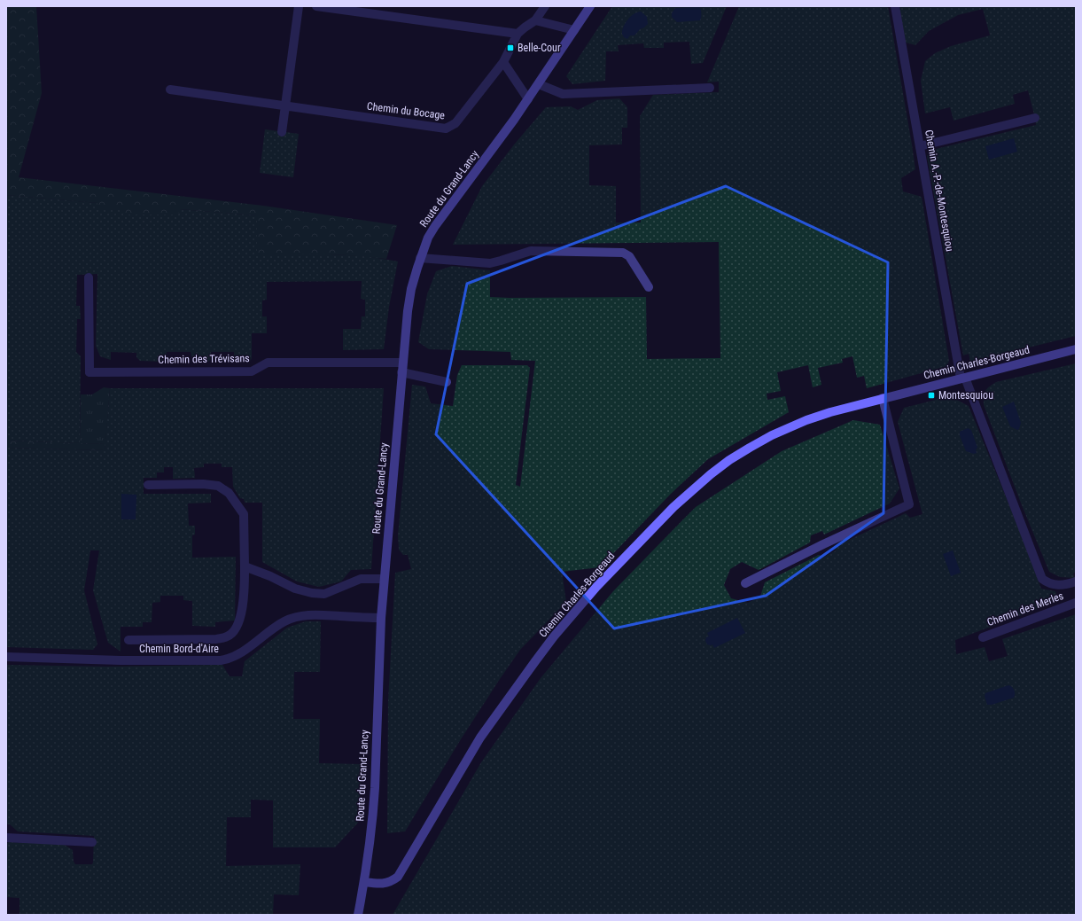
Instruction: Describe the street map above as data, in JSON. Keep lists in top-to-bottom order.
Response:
{
  "streets": {
    "street": [
      "Chemin du Bocage",
      "Route du Grand-Lancy",
      "Chemin A.-P.-de-Montesquiou",
      "Chemin des Trévisans",
      "Chemin Charles-Borgeaud",
      "Chemin des Merles",
      "Chemin Bord-d'Aire"
    ]
  },
  "crossings": [
    ["Route du Grand-Lancy", "Chemin des Trévisans"],
    ["Route du Grand-Lancy", "Chemin Charles-Borgeaud"],
    ["Route du Grand-Lancy", "Chemin Bord-d'Aire"],
    ["Chemin A.-P.-de-Montesquiou", "Chemin Charles-Borgeaud"]
  ],
  "places": {
    "transit": ["Belle-Cour", "Montesquiou"]
  }
}
